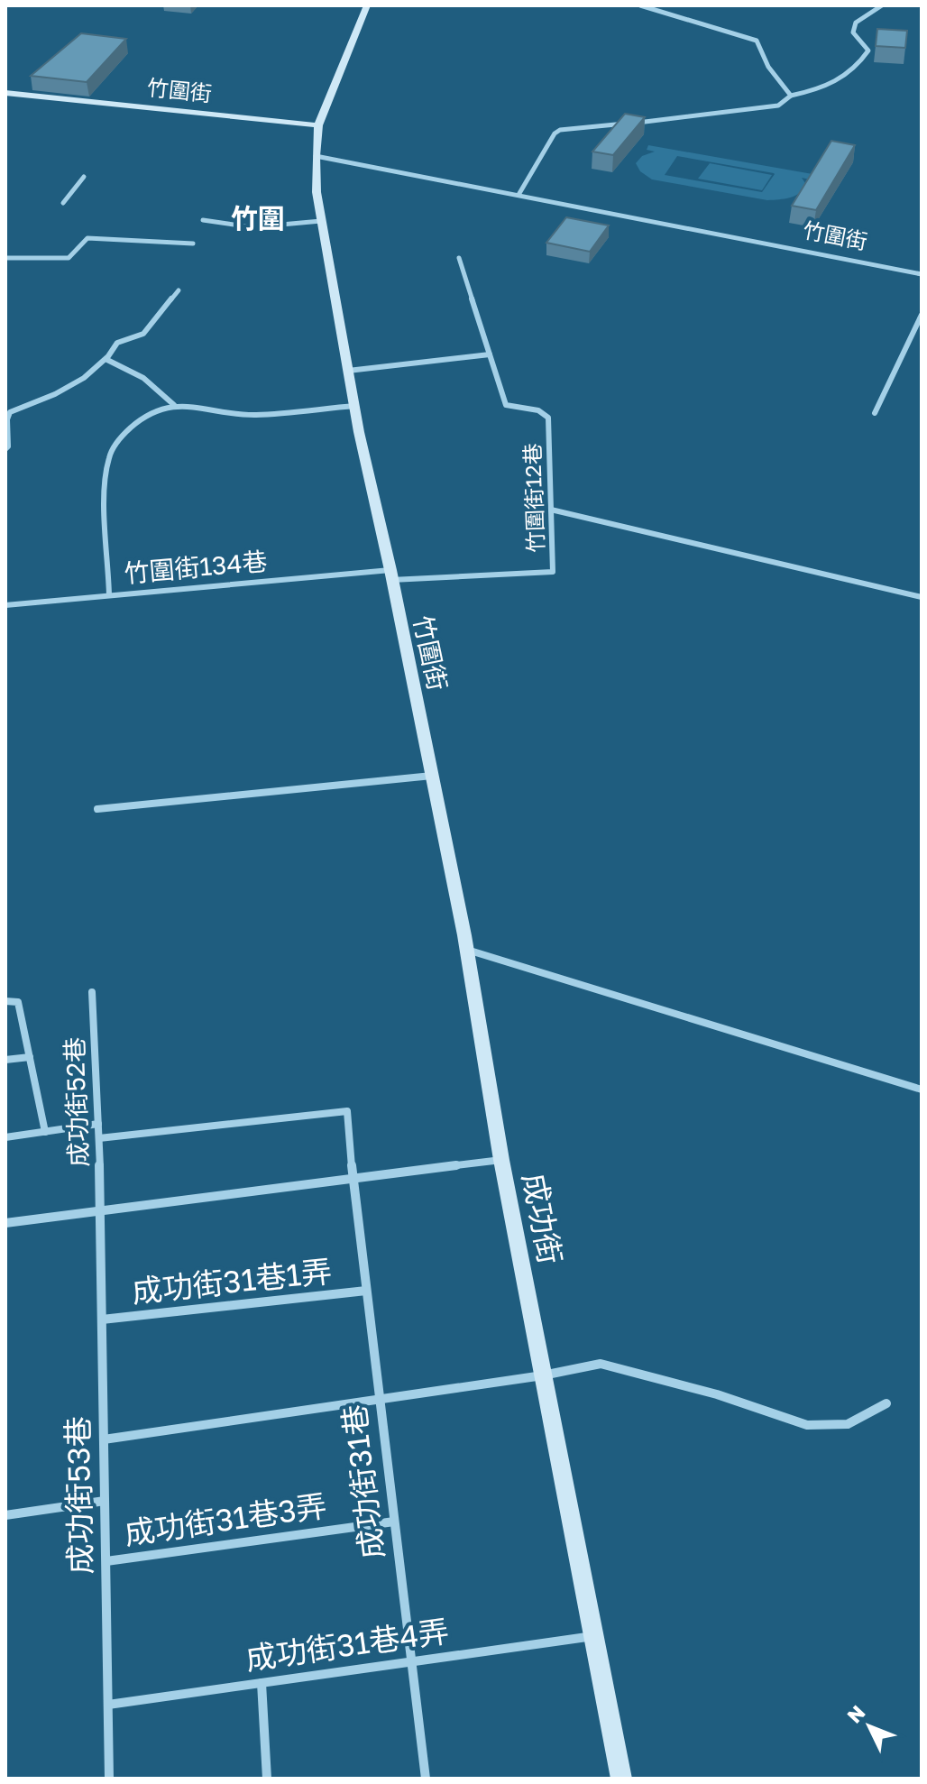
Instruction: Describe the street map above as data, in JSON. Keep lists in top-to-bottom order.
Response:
{
  "streets": {
    "street": [
      "竹圍街",
      "竹圍街12巷",
      "竹圍街134巷",
      "成功街52巷",
      "成功街",
      "成功街31巷1弄",
      "成功街31巷",
      "成功街53巷",
      "成功街31巷3弄",
      "成功街31巷4弄"
    ]
  },
  "crossings": [
    ["竹圍街", "竹圍街12巷"],
    ["竹圍街", "竹圍街134巷"],
    ["竹圍街", "成功街"],
    ["竹圍街12巷", "竹圍街134巷"],
    ["成功街52巷", "成功街"],
    ["成功街52巷", "成功街31巷"],
    ["成功街52巷", "成功街53巷"],
    ["成功街", "成功街31巷"],
    ["成功街", "成功街53巷"],
    ["成功街", "成功街31巷4弄"],
    ["成功街31巷1弄", "成功街31巷"],
    ["成功街31巷1弄", "成功街53巷"],
    ["成功街31巷", "成功街31巷3弄"],
    ["成功街31巷", "成功街31巷4弄"],
    ["成功街53巷", "成功街31巷3弄"],
    ["成功街53巷", "成功街31巷4弄"]
  ],
  "districts": ["竹圍"],
  "north": "top left"
}
